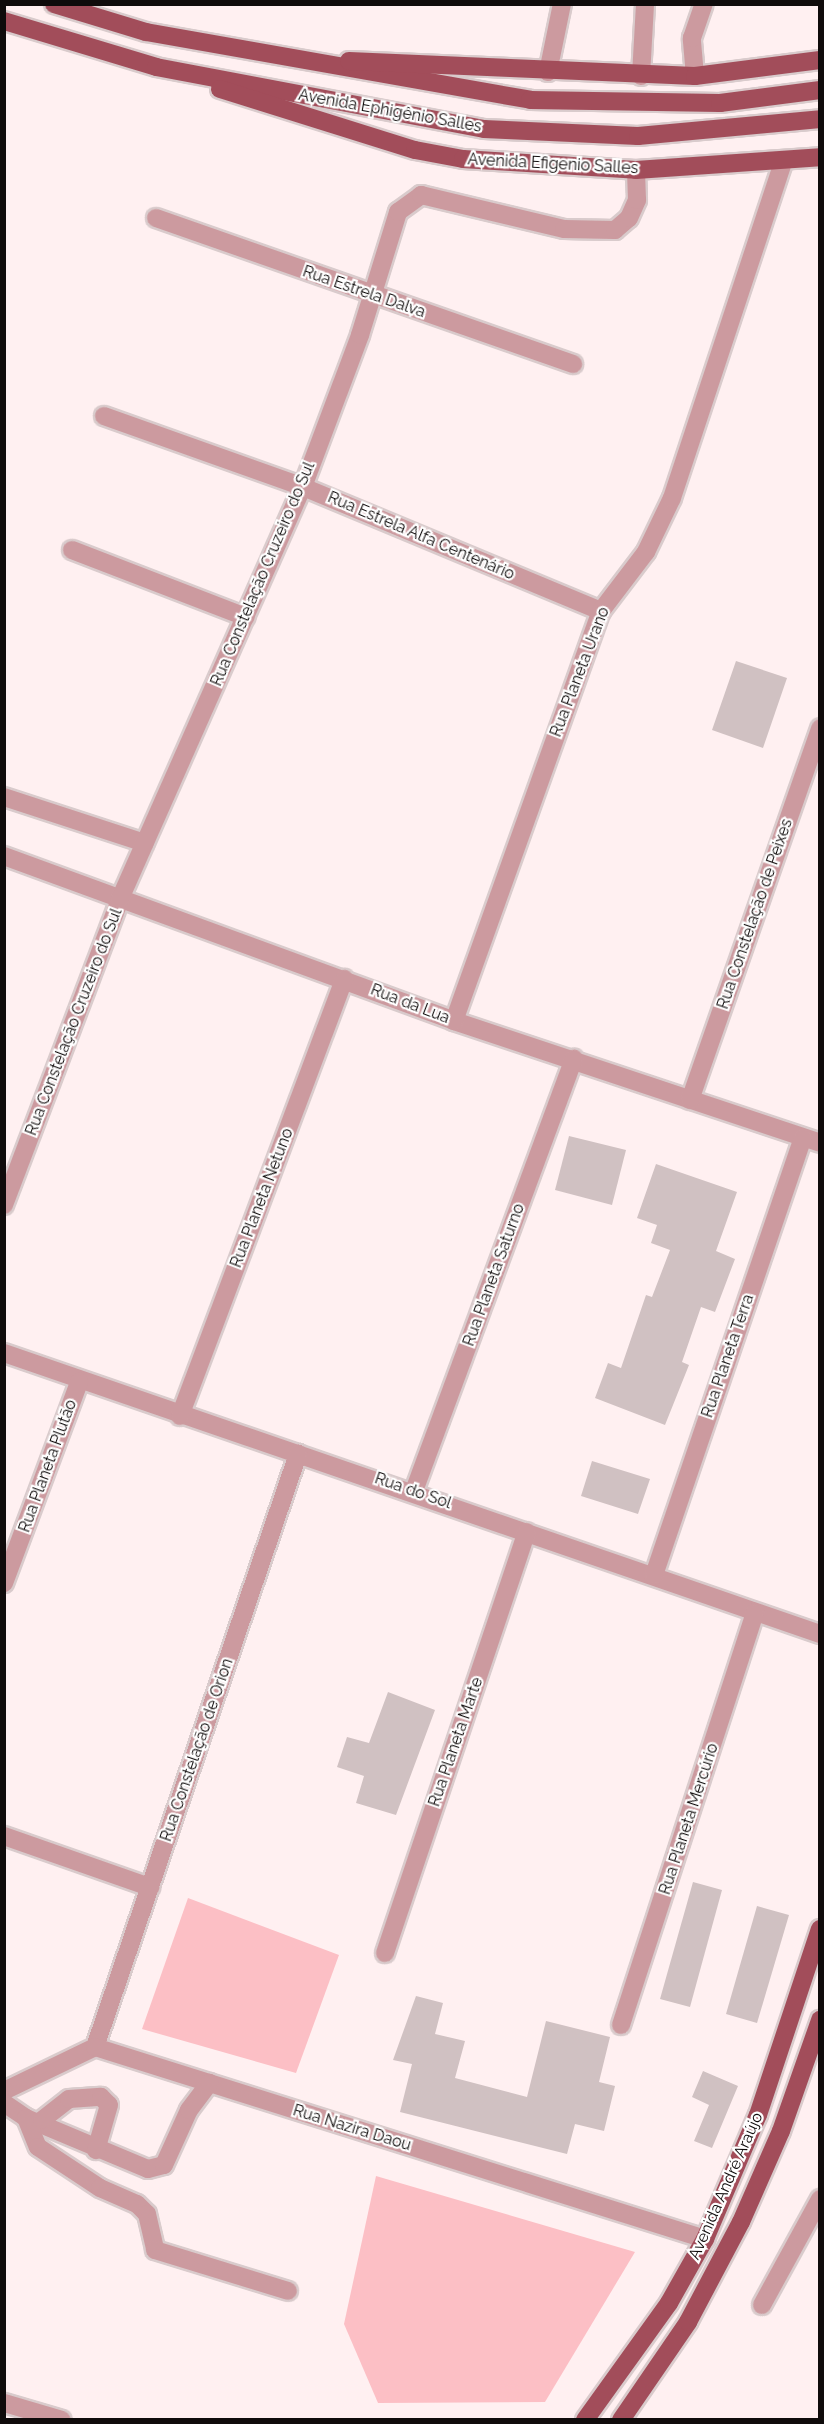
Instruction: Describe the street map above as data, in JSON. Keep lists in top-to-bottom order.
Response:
{
  "streets": {
    "main road": ["Avenida Ephigênio Salles", "Avenida Efigenio Salles", "Avenida André Araújo"],
    "street": [
      "Rua Estrela Dalva",
      "Rua Estrela Alfa Centenário",
      "Rua Constelação Cruzeiro do Sul",
      "Rua Planeta Urano",
      "Rua Constelação de Peixes",
      "Rua da Lua",
      "Rua Planeta Netuno",
      "Rua Planeta Saturno",
      "Rua Planeta Terra",
      "Rua Planeta Plutão",
      "Rua do Sol",
      "Rua Planeta Marte",
      "Rua Constelação de Orion",
      "Rua Planeta Mercúrio",
      "Rua Nazira Daou"
    ]
  },
  "crossings": [
    ["Avenida Ephigênio Salles", "Avenida Efigenio Salles"],
    ["Avenida Efigenio Salles", "Rua Constelação Cruzeiro do Sul"],
    ["Avenida Efigenio Salles", "Rua Planeta Urano"],
    ["Rua Estrela Dalva", "Rua Constelação Cruzeiro do Sul"],
    ["Rua Estrela Alfa Centenário", "Rua Constelação Cruzeiro do Sul"],
    ["Rua Estrela Alfa Centenário", "Rua Planeta Urano"],
    ["Rua Constelação Cruzeiro do Sul", "Rua da Lua"],
    ["Rua Planeta Urano", "Rua da Lua"],
    ["Rua Constelação de Peixes", "Rua da Lua"],
    ["Rua da Lua", "Rua Planeta Netuno"],
    ["Rua da Lua", "Rua Planeta Saturno"],
    ["Rua da Lua", "Rua Planeta Terra"],
    ["Rua Planeta Netuno", "Rua do Sol"],
    ["Rua Planeta Saturno", "Rua do Sol"],
    ["Rua Planeta Terra", "Rua do Sol"],
    ["Rua Planeta Plutão", "Rua do Sol"],
    ["Rua do Sol", "Rua Planeta Marte"],
    ["Rua do Sol", "Rua Constelação de Orion"],
    ["Rua do Sol", "Rua Planeta Mercúrio"],
    ["Rua Constelação de Orion", "Rua Nazira Daou"],
    ["Rua Nazira Daou", "Avenida André Araújo"]
  ]
}
